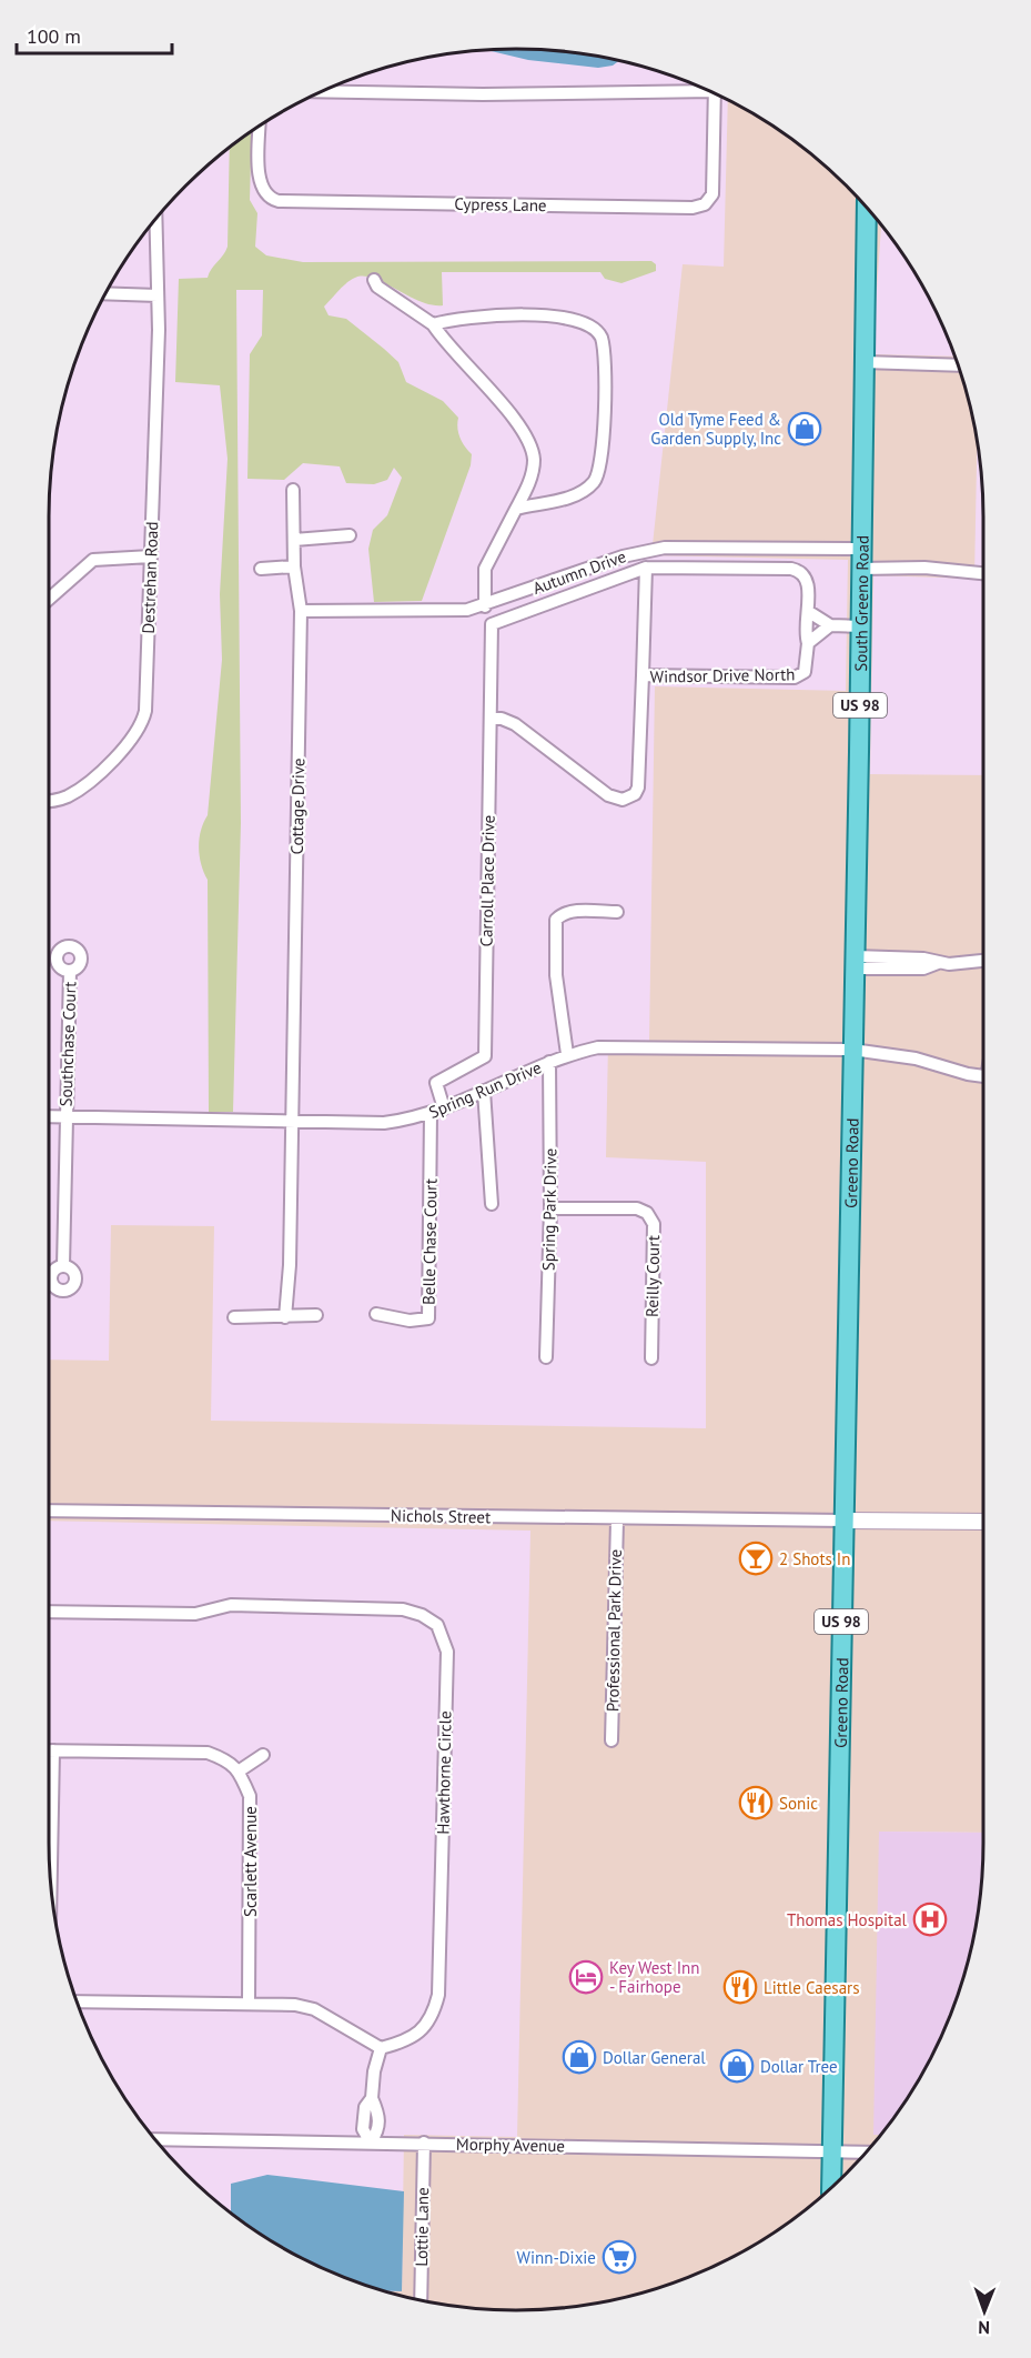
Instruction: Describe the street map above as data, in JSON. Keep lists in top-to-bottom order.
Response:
{
  "streets": {
    "main road": ["South Greeno Road", "US 98", "Greeno Road"],
    "street": [
      "Cypress Lane",
      "Autumn Drive",
      "Destrehan Road",
      "Windsor Drive North",
      "Cottage Drive",
      "Carroll Place Drive",
      "Southchase Court",
      "Spring Run Drive",
      "Spring Park Drive",
      "Belle Chase Court",
      "Reilly Court",
      "Nichols Street",
      "Professional Park Drive",
      "Hawthorne Circle",
      "Scarlett Avenue",
      "Morphy Avenue",
      "Lottie Lane"
    ]
  },
  "crossings": [
    ["Autumn Drive", "South Greeno Road"],
    ["Autumn Drive", "Cottage Drive"],
    ["South Greeno Road", "Spring Run Drive"],
    ["South Greeno Road", "Greeno Road"],
    ["Windsor Drive North", "Carroll Place Drive"],
    ["Cottage Drive", "Spring Run Drive"],
    ["Carroll Place Drive", "Spring Run Drive"],
    ["Southchase Court", "Spring Run Drive"],
    ["Spring Run Drive", "Greeno Road"],
    ["Spring Run Drive", "Spring Park Drive"],
    ["Spring Run Drive", "Belle Chase Court"],
    ["Greeno Road", "Nichols Street"],
    ["Greeno Road", "Morphy Avenue"],
    ["Spring Park Drive", "Reilly Court"],
    ["Nichols Street", "Professional Park Drive"],
    ["Morphy Avenue", "Lottie Lane"]
  ],
  "places": {
    "shop": ["Old Tyme Feed & Garden Supply, Inc", "Dollar General", "Dollar Tree"],
    "bar": ["2 Shots In"],
    "restaurant": ["Sonic", "Little Caesars"],
    "hospital": ["Thomas Hospital"],
    "hotel": ["Key West Inn - Fairhope"],
    "supermarket": ["Winn-Dixie"]
  },
  "scale_bar": "100 m",
  "north": "bottom"
}
